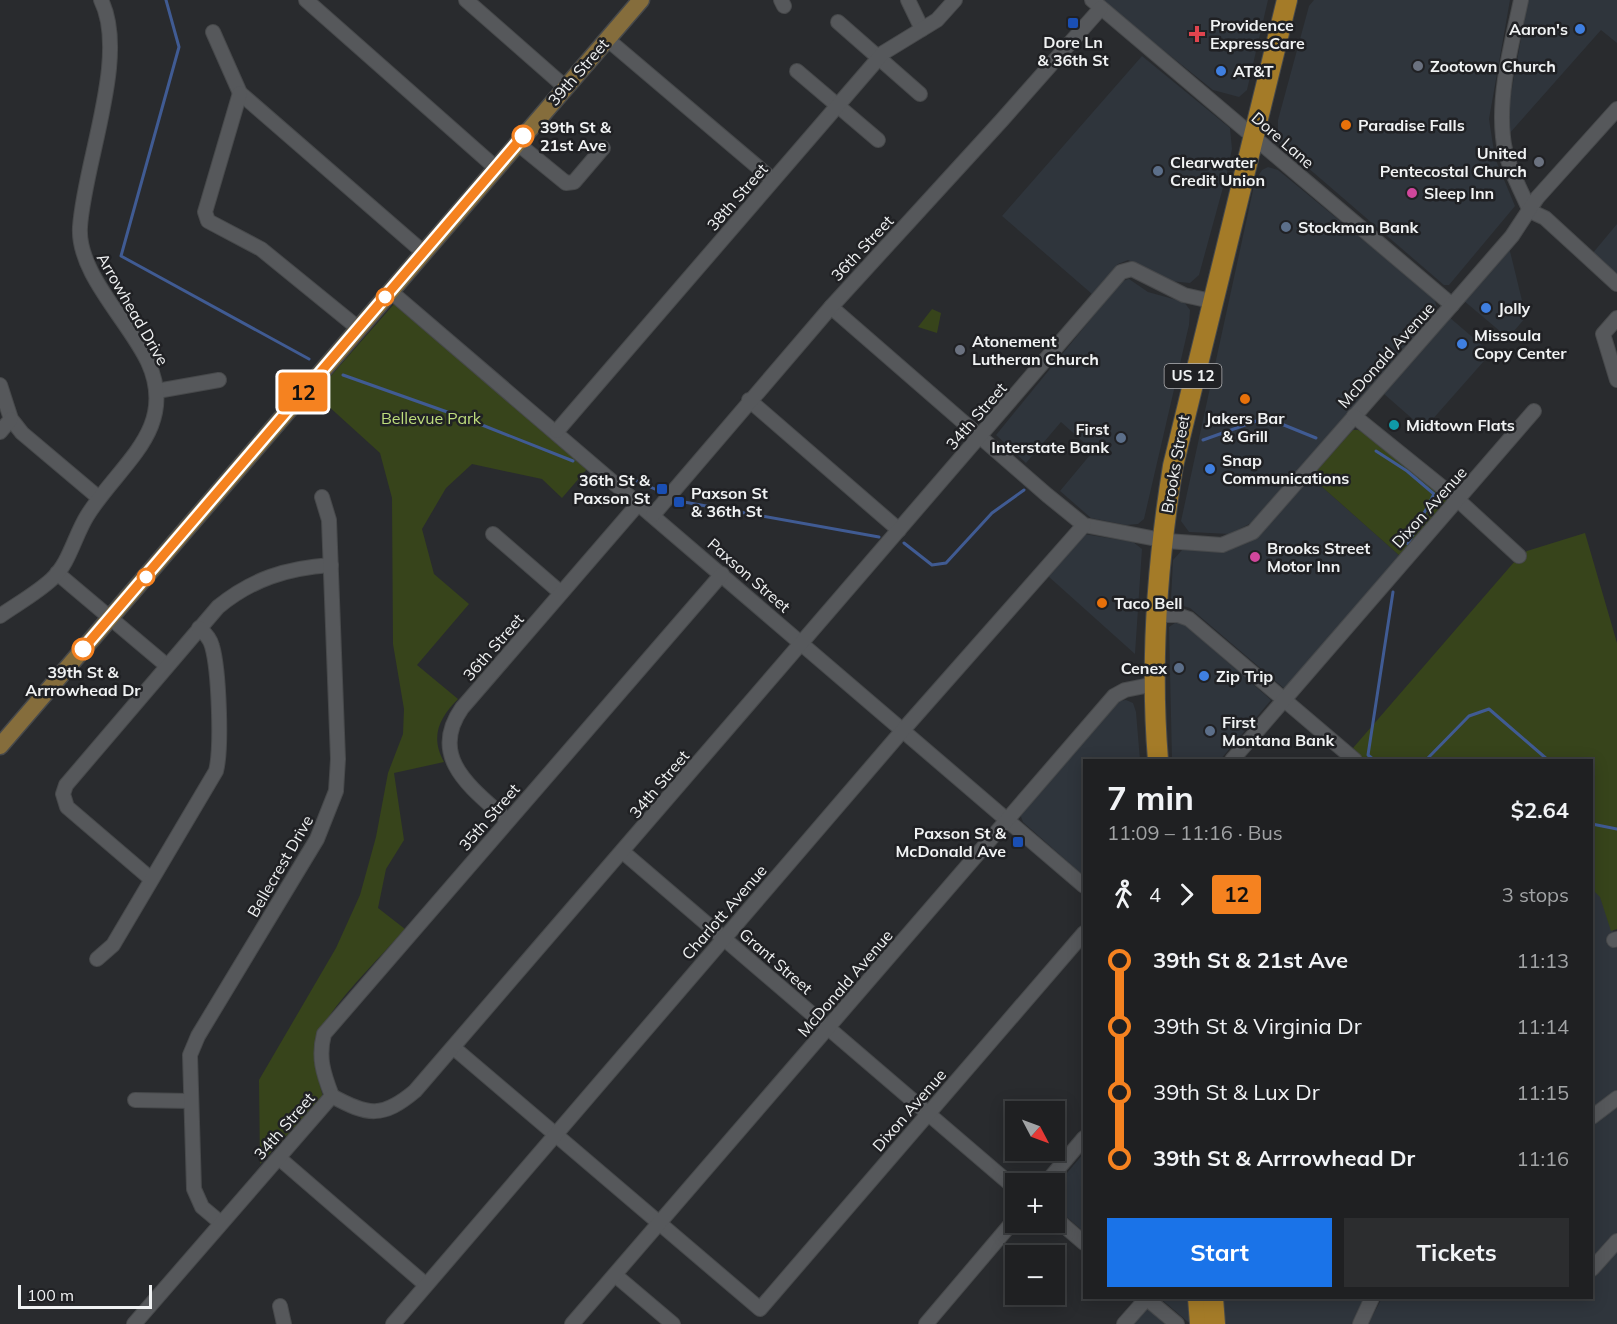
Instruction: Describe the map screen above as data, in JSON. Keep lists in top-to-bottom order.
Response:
{
  "streets": {
    "highway": ["US 12", "Brooks Street"],
    "main road": ["39th Street"],
    "street": [
      "Dore Lane",
      "38th Street",
      "36th Street",
      "Arrowhead Drive",
      "McDonald Avenue",
      "34th Street",
      "Dixon Avenue",
      "Paxson Street",
      "35th Street",
      "Bellecrest Drive",
      "Charlott Avenue",
      "Grant Street"
    ]
  },
  "crossings": [
    ["39th Street", "Paxson Street"],
    ["Dore Lane", "36th Street"],
    ["Dore Lane", "McDonald Avenue"],
    ["Dore Lane", "Brooks Street"],
    ["38th Street", "Paxson Street"],
    ["36th Street", "Paxson Street"],
    ["36th Street", "35th Street"],
    ["McDonald Avenue", "Brooks Street"],
    ["McDonald Avenue", "Dixon Avenue"],
    ["McDonald Avenue", "Paxson Street"],
    ["McDonald Avenue", "Charlott Avenue"],
    ["McDonald Avenue", "Grant Street"],
    ["34th Street", "Brooks Street"],
    ["34th Street", "Paxson Street"],
    ["34th Street", "35th Street"],
    ["34th Street", "Bellecrest Drive"],
    ["34th Street", "Grant Street"],
    ["Dixon Avenue", "Grant Street"],
    ["Paxson Street", "35th Street"],
    ["Paxson Street", "Charlott Avenue"],
    ["Charlott Avenue", "Grant Street"]
  ],
  "parks": ["Bellevue Park"],
  "places": {
    "transit": [
      "Dore Ln & 36th St",
      "36th St & Paxson St",
      "Paxson St & 36th St",
      "Paxson St & McDonald Ave"
    ],
    "other": [
      "Aaron's",
      "Zootown Church",
      "AT&T",
      "Paradise Falls",
      "39th St & 21st Ave",
      "United Pentecostal Church",
      "Clearwater Credit Union",
      "Sleep Inn",
      "Stockman Bank",
      "Jolly",
      "Missoula Copy Center",
      "Atonement Lutheran Church",
      "Jakers Bar & Grill",
      "Midtown Flats",
      "First Interstate Bank",
      "Snap Communications",
      "Brooks Street Motor Inn",
      "Taco Bell",
      "39th St & Arrrowhead Dr",
      "Cenex",
      "Zip Trip",
      "First Montana Bank"
    ],
    "health": ["Providence ExpressCare"]
  },
  "lines": ["bus line 12"],
  "scale_bar": "100 m",
  "north": "bottom right",
  "page": {
    "on_map": "12",
    "heading": ["7 min", "11:09 – 11:16 · Bus", "$2.64"],
    "legs": ["4", "12", "3 stops"],
    "list": [
      {
        "name": "39th St & 21st Ave",
        "value": "11:13"
      },
      {
        "name": "39th St & Virginia Dr",
        "value": "11:14"
      },
      {
        "name": "39th St & Lux Dr",
        "value": "11:15"
      },
      {
        "name": "39th St & Arrrowhead Dr",
        "value": "11:16"
      }
    ],
    "map_buttons": ["+", "−"],
    "buttons": ["Start", "Tickets"],
    "scale": "100 m"
  }
}
